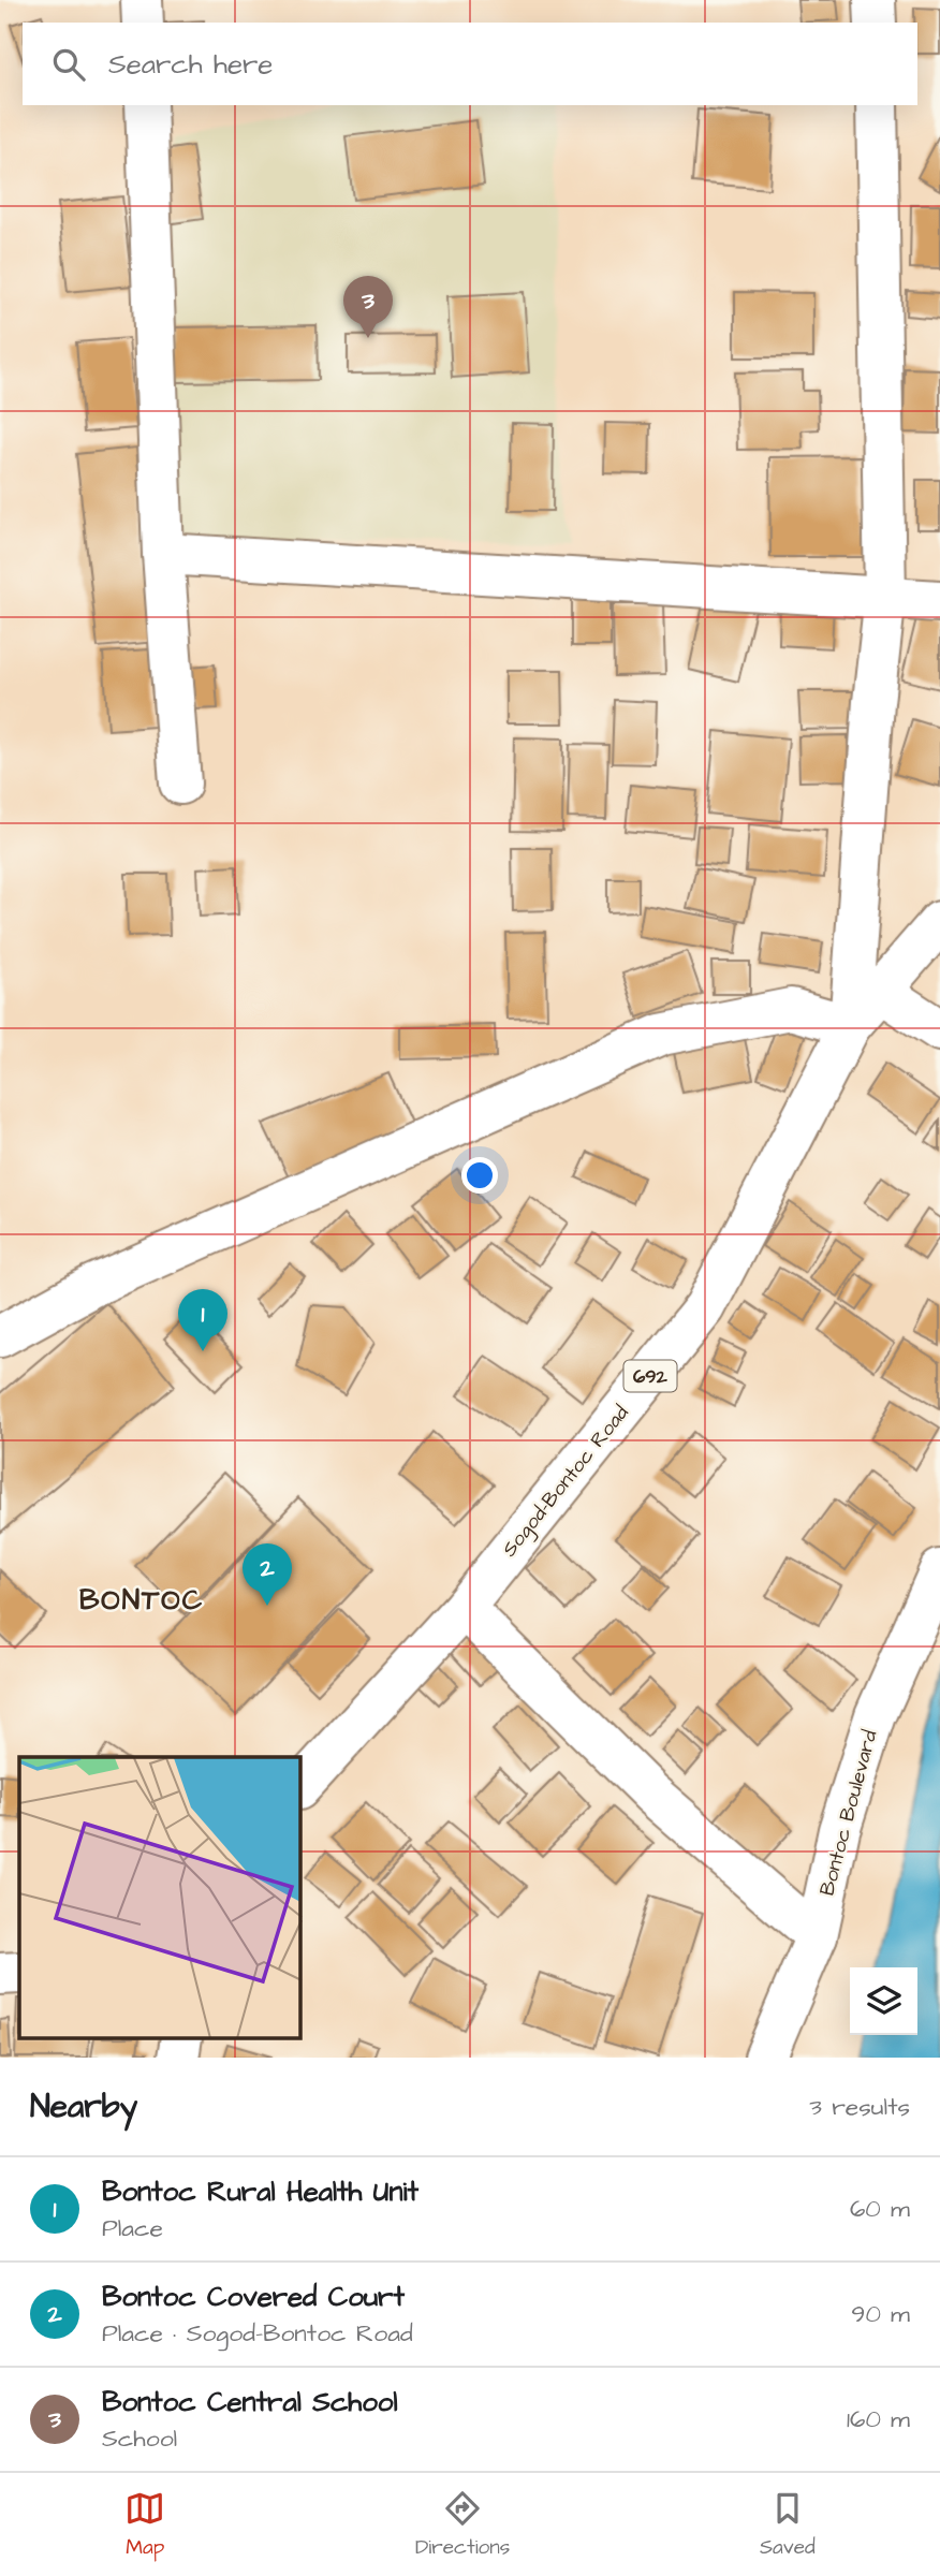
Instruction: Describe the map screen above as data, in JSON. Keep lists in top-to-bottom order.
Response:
{
  "streets": {
    "street": ["692", "Sogod-Bontoc Road", "Bontoc Boulevard"]
  },
  "districts": ["BONTOC"],
  "page": {
    "search": "Search here",
    "pins": ["3", "1", "2"],
    "heading": ["Nearby", "3 results"],
    "list": [
      {
        "mark": "1",
        "name": "Bontoc Rural Health Unit",
        "note": "Place",
        "value": "60 m"
      },
      {
        "mark": "2",
        "name": "Bontoc Covered Court",
        "note": "Place · Sogod-Bontoc Road",
        "value": "90 m"
      },
      {
        "mark": "3",
        "name": "Bontoc Central School",
        "note": "School",
        "value": "160 m"
      }
    ],
    "nav": ["Map", "Directions", "Saved"]
  }
}
